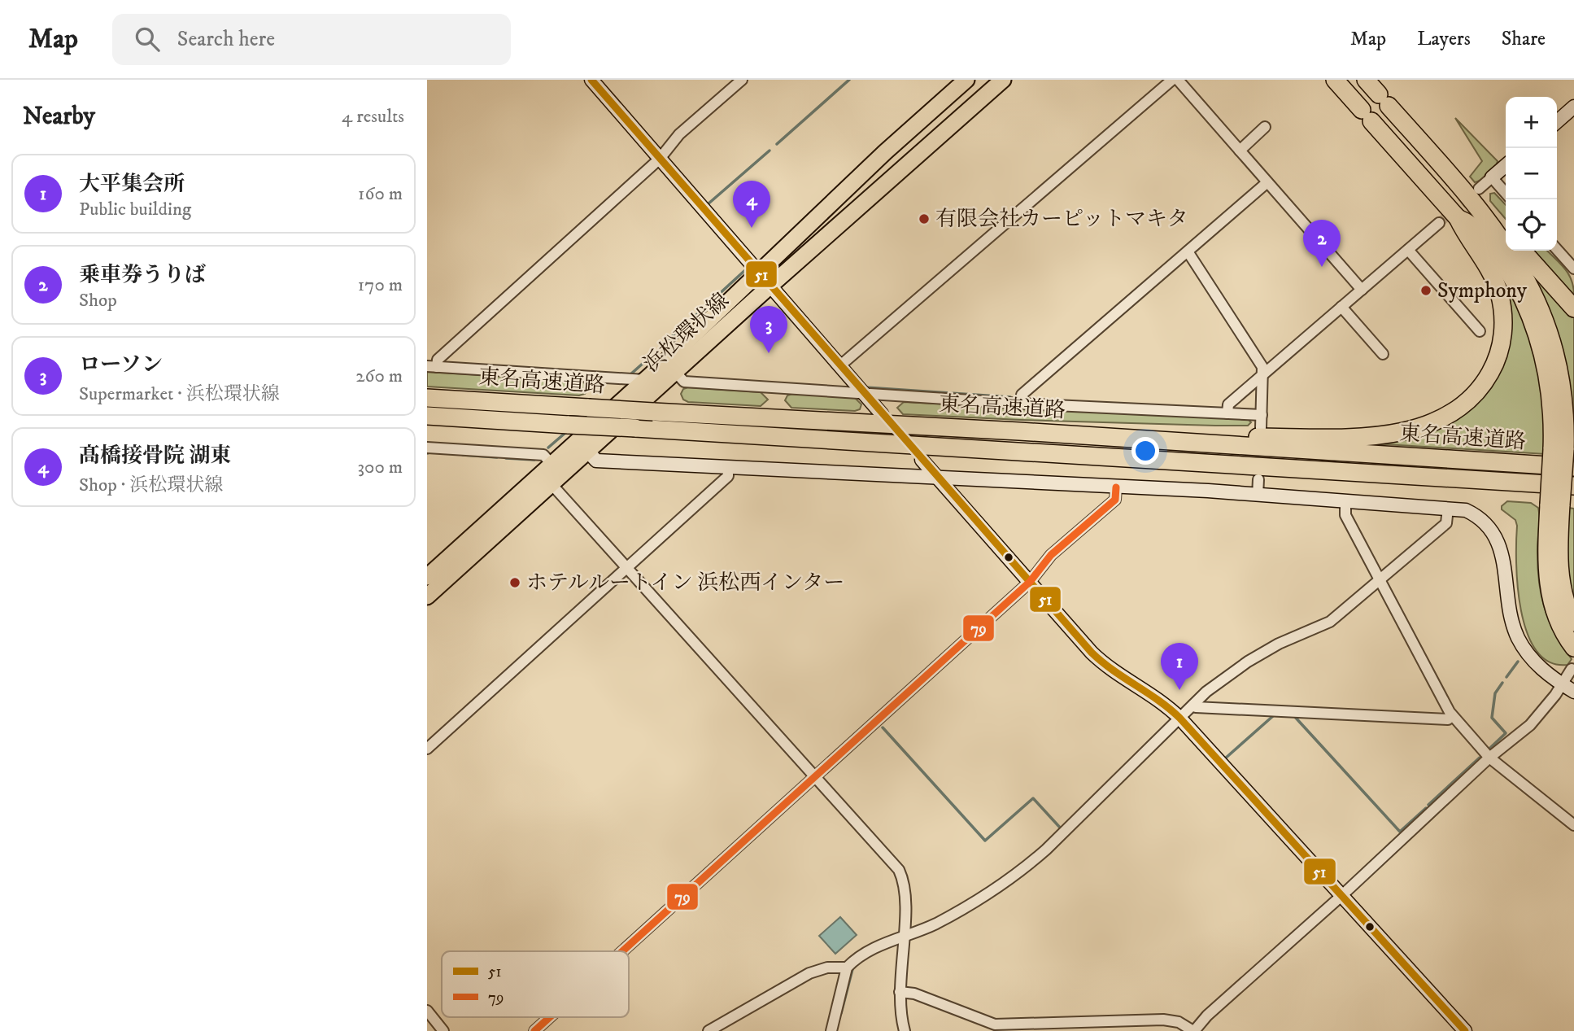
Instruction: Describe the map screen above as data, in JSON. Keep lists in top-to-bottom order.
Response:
{
  "streets": {
    "highway": ["東名高速道路"],
    "main road": ["浜松環状線"]
  },
  "places": ["有限会社カーピットマキタ", "Symphony", "ホテルルートイン 浜松西インター"],
  "lines": ["transit line 51", "transit line 79"],
  "legend": ["51", "79"],
  "page": {
    "header": "Map",
    "search": "Search here",
    "nav": ["Map", "Layers", "Share"],
    "heading": ["Nearby", "4 results"],
    "map_buttons": ["+", "−"],
    "list": [
      {
        "mark": "1",
        "name": "大平集会所",
        "note": "Public building",
        "value": "160 m"
      },
      {
        "mark": "2",
        "name": "乗車券うりば",
        "note": "Shop",
        "value": "170 m"
      },
      {
        "mark": "3",
        "name": "ローソン",
        "note": "Supermarket · 浜松環状線",
        "value": "260 m"
      },
      {
        "mark": "4",
        "name": "髙橋接骨院 湖東",
        "note": "Shop · 浜松環状線",
        "value": "300 m"
      }
    ],
    "pins": [
      "4",
      "2",
      "3",
      "1"
    ]
  }
}
